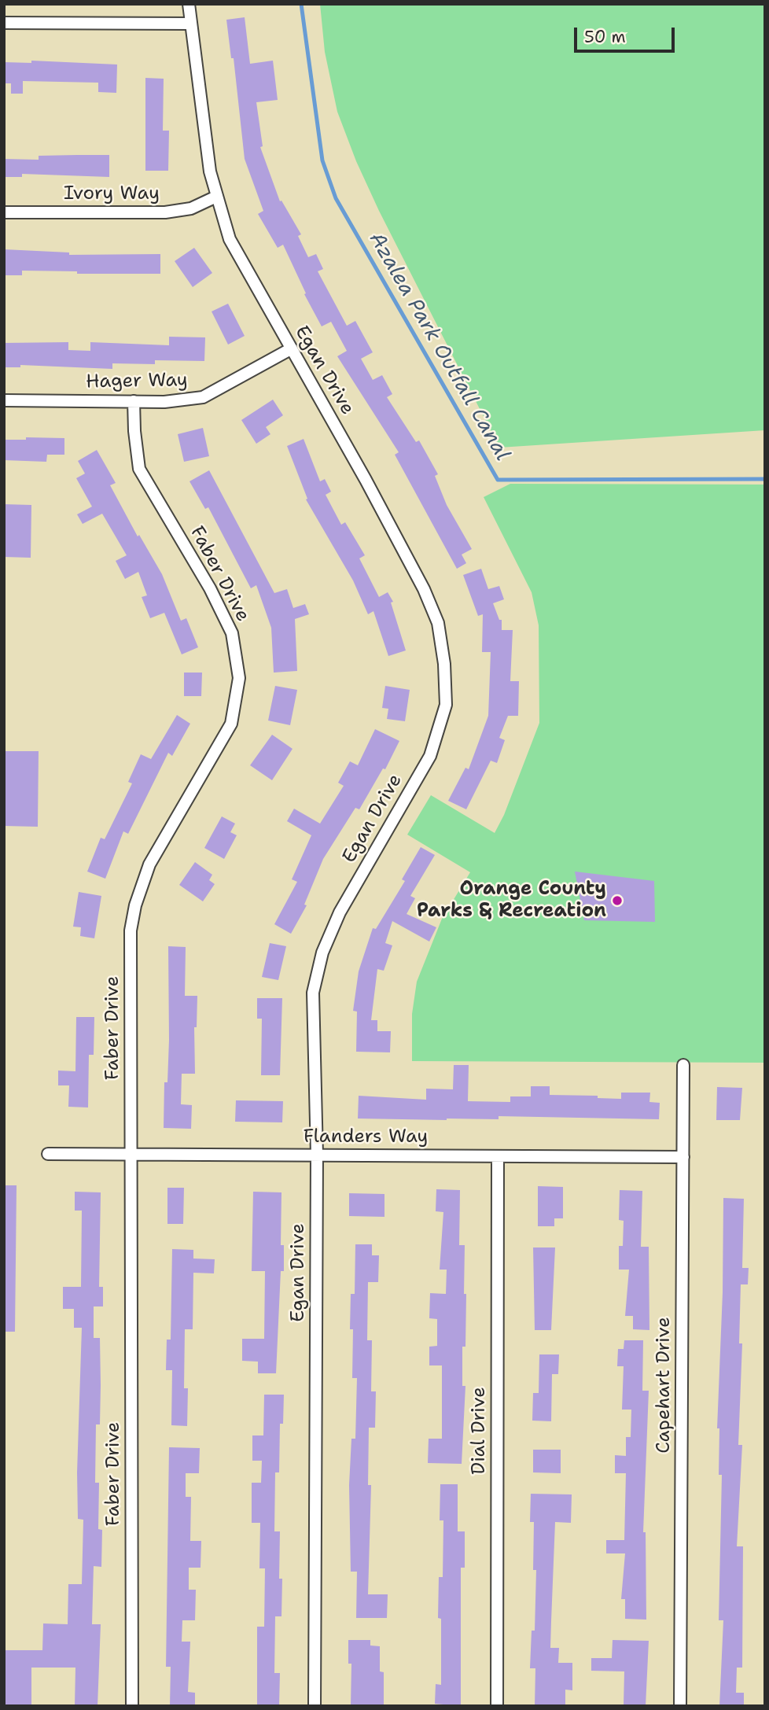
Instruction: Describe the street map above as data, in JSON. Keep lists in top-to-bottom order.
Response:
{
  "streets": {
    "street": [
      "Ivory Way",
      "Egan Drive",
      "Hager Way",
      "Faber Drive",
      "Flanders Way",
      "Capehart Drive",
      "Dial Drive"
    ]
  },
  "crossings": [
    ["Ivory Way", "Egan Drive"],
    ["Egan Drive", "Hager Way"],
    ["Egan Drive", "Flanders Way"],
    ["Hager Way", "Faber Drive"],
    ["Faber Drive", "Flanders Way"],
    ["Flanders Way", "Capehart Drive"],
    ["Flanders Way", "Dial Drive"]
  ],
  "water": ["Azalea Park Outfall Canal"],
  "places": ["Orange County Parks & Recreation"],
  "scale_bar": "50 m"
}
